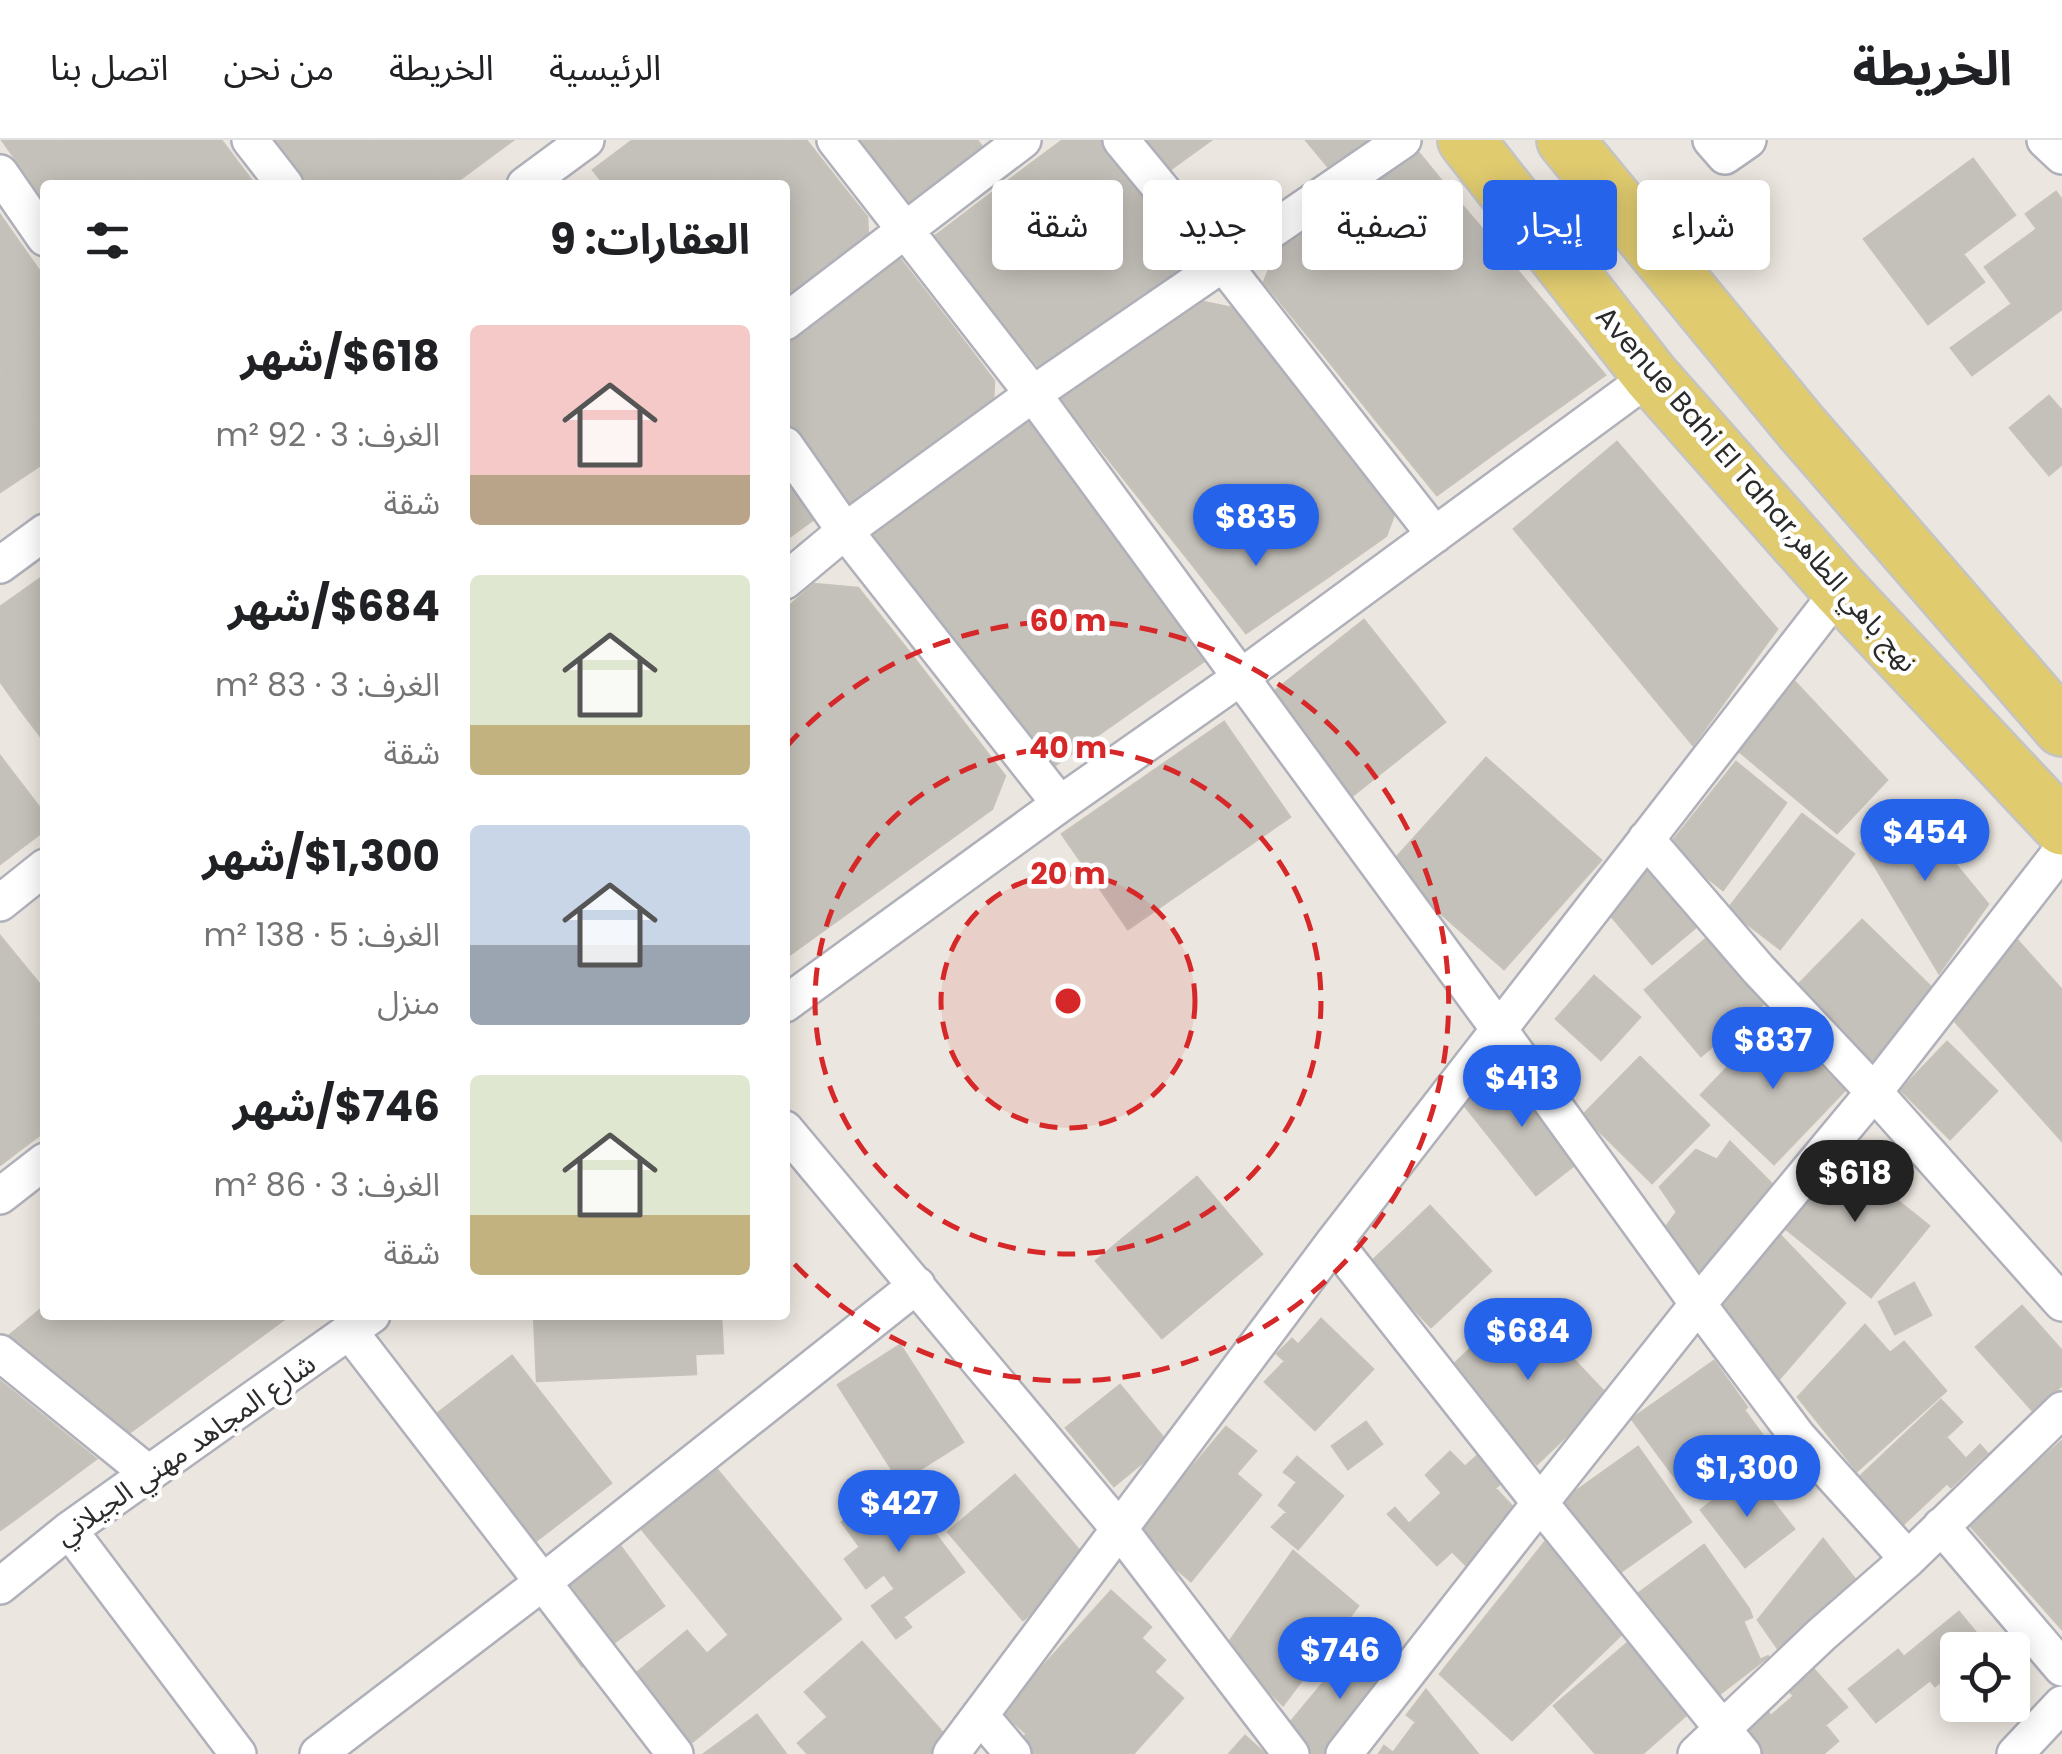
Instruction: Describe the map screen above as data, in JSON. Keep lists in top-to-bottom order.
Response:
{
  "streets": {
    "main road": ["Avenue Bahi El Tahar,نهج باهي الطاهر"],
    "street": ["شارع المجاهد مهني الجيلاني"]
  },
  "page": {
    "header": "الخريطة",
    "nav": [
      "الرئيسية",
      "الخريطة",
      "من نحن",
      "اتصل بنا"
    ],
    "chip": [
      "شراء",
      "إيجار",
      "تصفية",
      "جديد",
      "شقة"
    ],
    "heading": "العقارات: 9",
    "list": [
      {
        "name": "$618/شهر",
        "note": "الغرف: 3 · 92 m² · شقة"
      },
      {
        "name": "$684/شهر",
        "note": "الغرف: 3 · 83 m² · شقة"
      },
      {
        "name": "$1,300/شهر",
        "note": "الغرف: 5 · 138 m² · منزل"
      },
      {
        "name": "$746/شهر",
        "note": "الغرف: 3 · 86 m² · شقة"
      }
    ],
    "price": [
      "$835",
      "$454",
      "$837",
      "$413",
      "$618",
      "$684",
      "$1,300",
      "$427",
      "$746"
    ]
  },
  "rings": ["60 m", "40 m", "20 m"]
}
